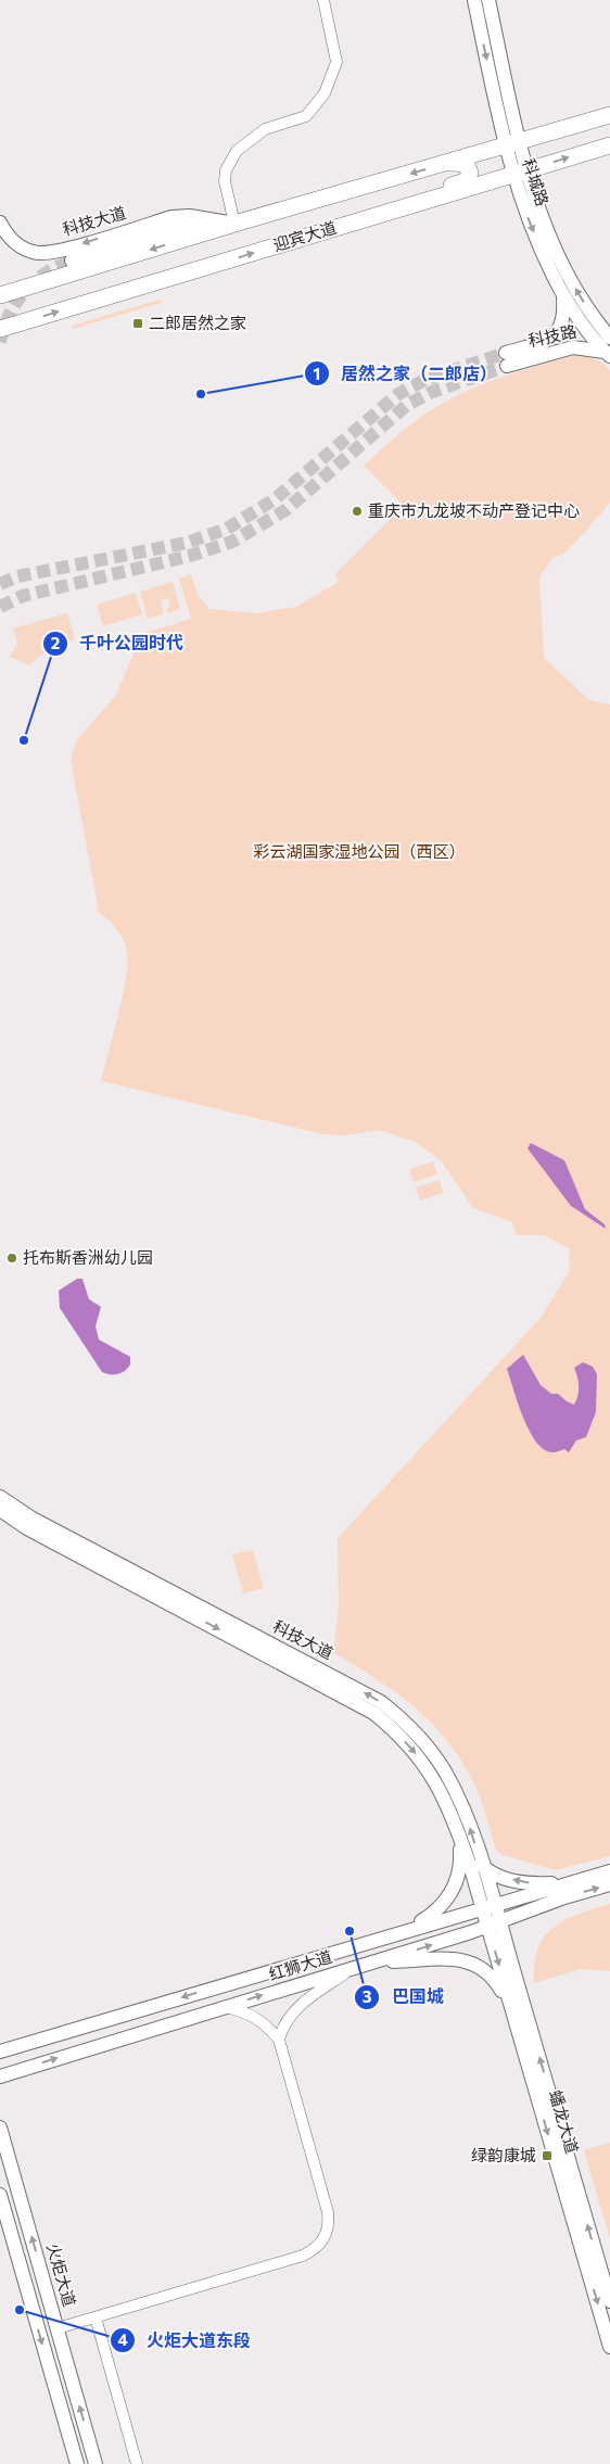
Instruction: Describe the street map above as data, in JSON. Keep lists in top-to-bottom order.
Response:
{
  "streets": {
    "highway": ["迎宾大道"],
    "main road": [
      "科城路",
      "科技大道",
      "科技路",
      "红狮大道",
      "蟠龙大道",
      "火炬大道"
    ]
  },
  "crossings": [
    ["科城路", "迎宾大道"],
    ["科城路", "科技路"],
    ["科技大道", "迎宾大道"],
    ["科技大道", "红狮大道"],
    ["科技大道", "蟠龙大道"],
    ["红狮大道", "蟠龙大道"]
  ],
  "parks": ["彩云湖国家湿地公园（西区）"],
  "places": {
    "transit": ["二郎居然之家", "绿韵康城"],
    "other": [
      "居然之家（二郎店）",
      "重庆市九龙坡不动产登记中心",
      "千叶公园时代",
      "托布斯香洲幼儿园",
      "巴国城",
      "火炬大道东段"
    ]
  }
}
